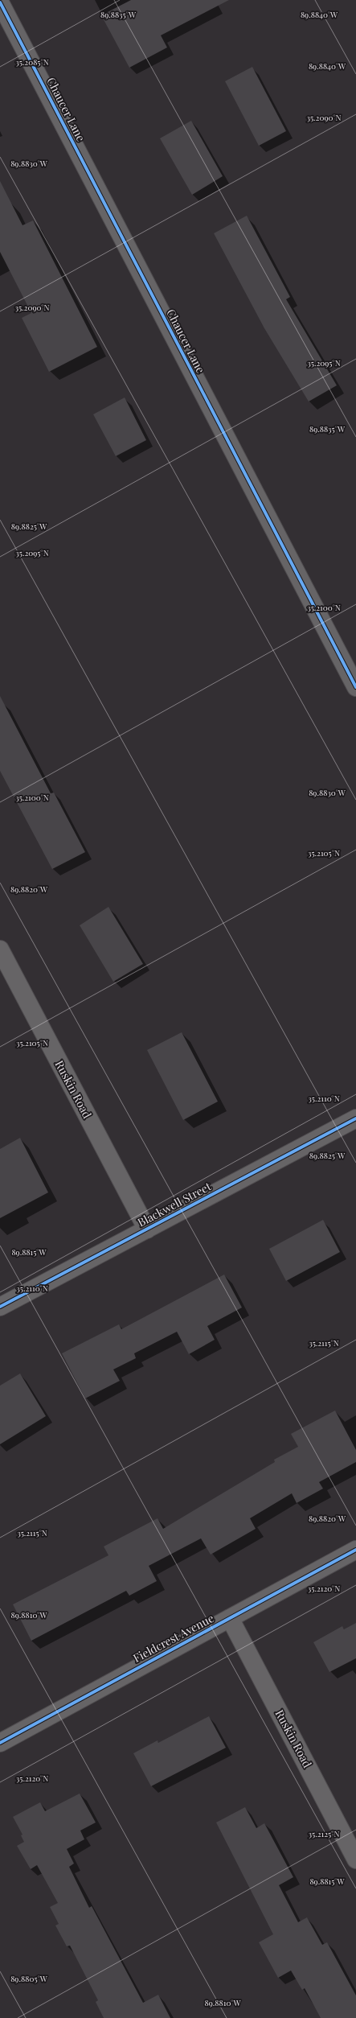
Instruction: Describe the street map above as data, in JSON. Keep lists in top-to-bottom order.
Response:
{
  "streets": {
    "street": [
      "Chaucer Lane",
      "Ruskin Road",
      "Blackwell Street",
      "Fieldcrest Avenue"
    ]
  },
  "crossings": [
    ["Ruskin Road", "Blackwell Street"],
    ["Ruskin Road", "Fieldcrest Avenue"]
  ],
  "coordinates": [
    "89.8835°W",
    "89.8840°W",
    "35.2085°N",
    "35.2090°N",
    "89.8830°W",
    "35.2095°N",
    "89.8825°W",
    "35.2100°N",
    "35.2105°N",
    "89.8820°W",
    "35.2110°N",
    "89.8815°W",
    "35.2115°N",
    "35.2120°N",
    "89.8810°W",
    "35.2125°N",
    "89.8805°W"
  ]
}
